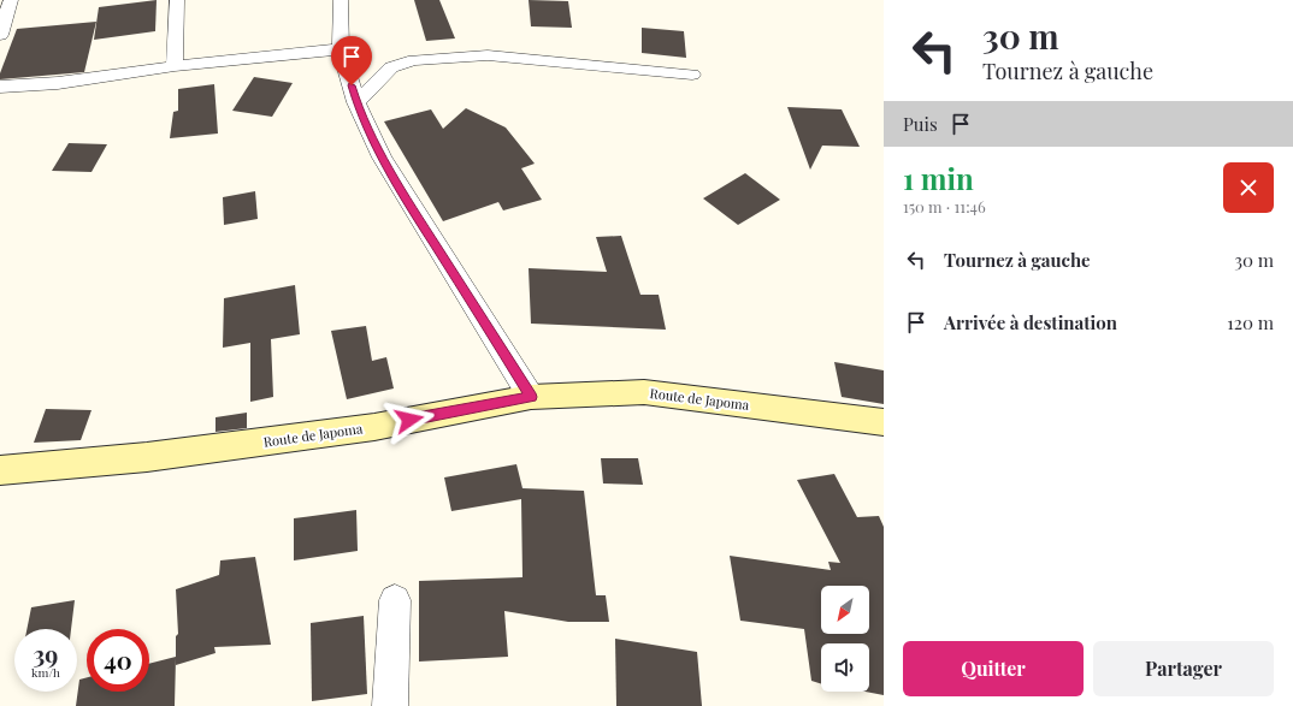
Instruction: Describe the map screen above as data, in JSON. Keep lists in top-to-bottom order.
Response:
{
  "streets": {
    "street": ["Route de Japoma"]
  },
  "north": "bottom left",
  "page": {
    "turn": ["30 m", "Tournez à gauche"],
    "then": "Puis",
    "heading": ["1 min", "150 m · 11:46"],
    "list": [
      {
        "name": "Tournez à gauche",
        "value": "30 m"
      },
      {
        "name": "Arrivée à destination",
        "value": "120 m"
      }
    ],
    "speed": "39 km/h",
    "limit": "40",
    "buttons": ["Quitter", "Partager"]
  }
}
